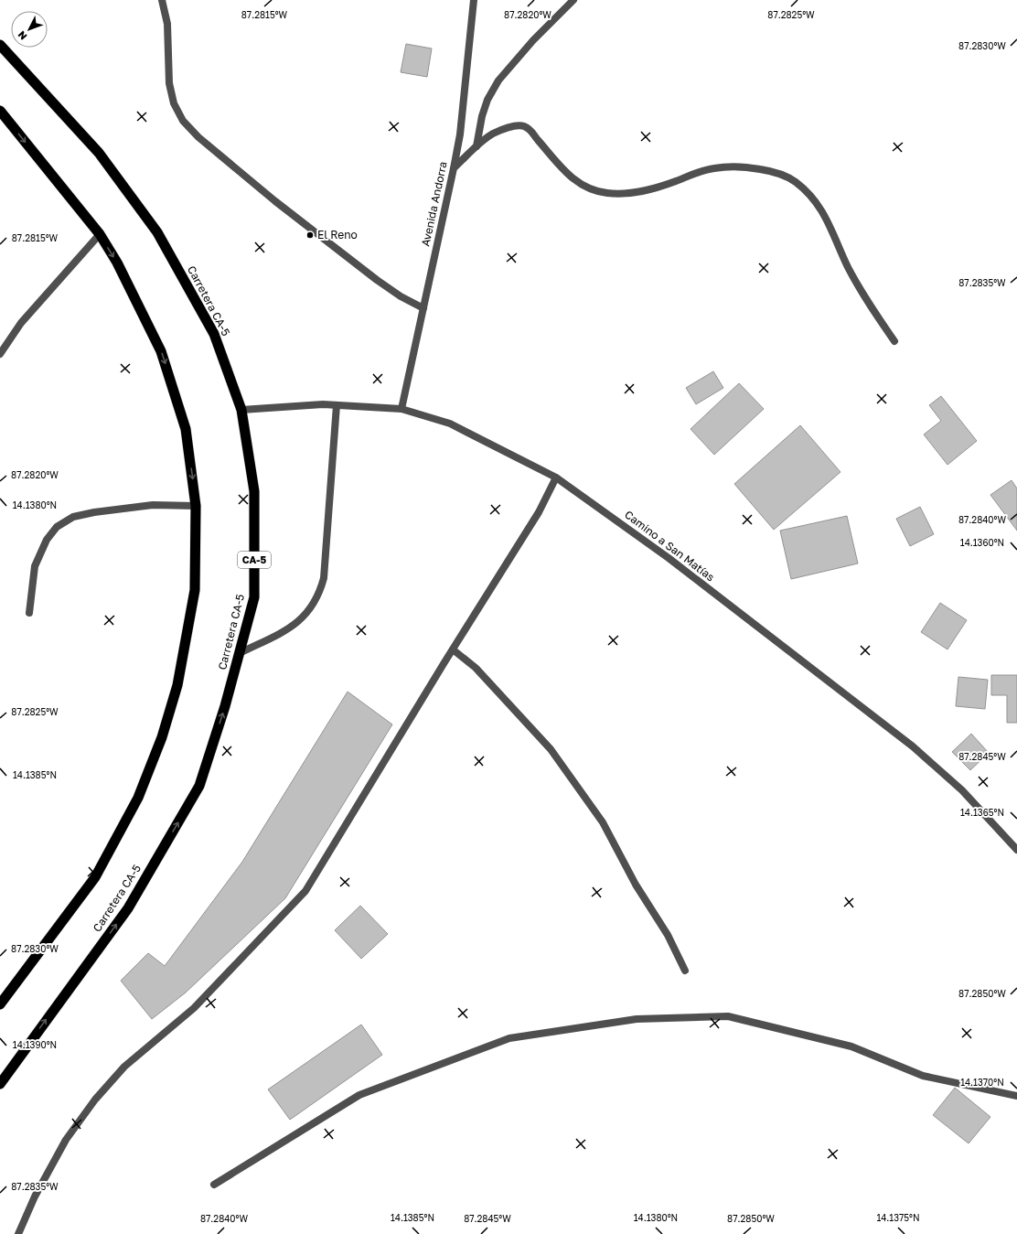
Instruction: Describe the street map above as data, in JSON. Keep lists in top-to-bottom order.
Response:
{
  "streets": {
    "highway": ["Carretera CA-5", "CA-5"],
    "street": ["Avenida Andorra", "Camino a San Matías"]
  },
  "crossings": [
    ["Avenida Andorra", "Camino a San Matías"],
    ["Carretera CA-5", "Camino a San Matías"]
  ],
  "places": ["El Reno"],
  "north": "bottom left",
  "coordinates": [
    "87.2815°W",
    "87.2820°W",
    "87.2825°W",
    "87.2830°W",
    "87.2835°W",
    "14.1380°N",
    "87.2840°W",
    "14.1360°N",
    "87.2845°W",
    "14.1385°N",
    "14.1365°N",
    "87.2850°W",
    "14.1390°N",
    "14.1370°N",
    "14.1375°N"
  ]
}
